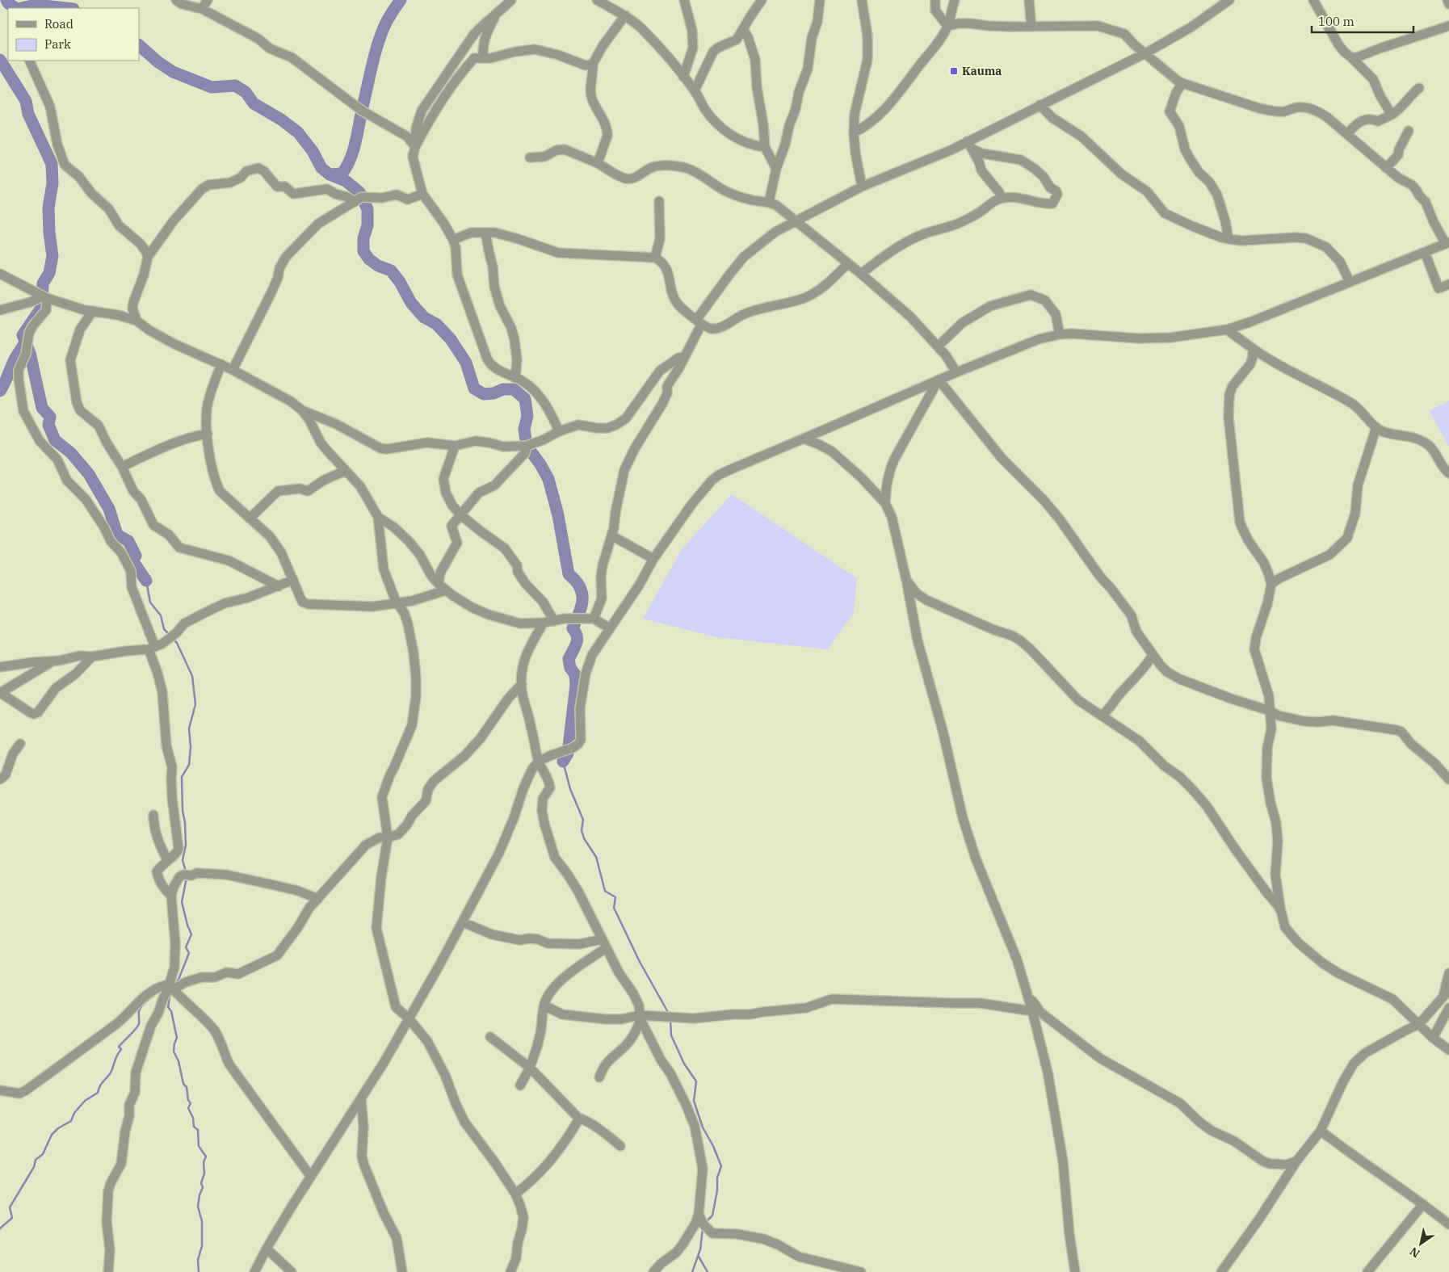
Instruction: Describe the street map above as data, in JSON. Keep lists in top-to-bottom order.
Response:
{
  "places": {
    "transit": ["Kauma"]
  },
  "legend": ["Road", "Park"],
  "scale_bar": "100 m",
  "north": "bottom left"
}
